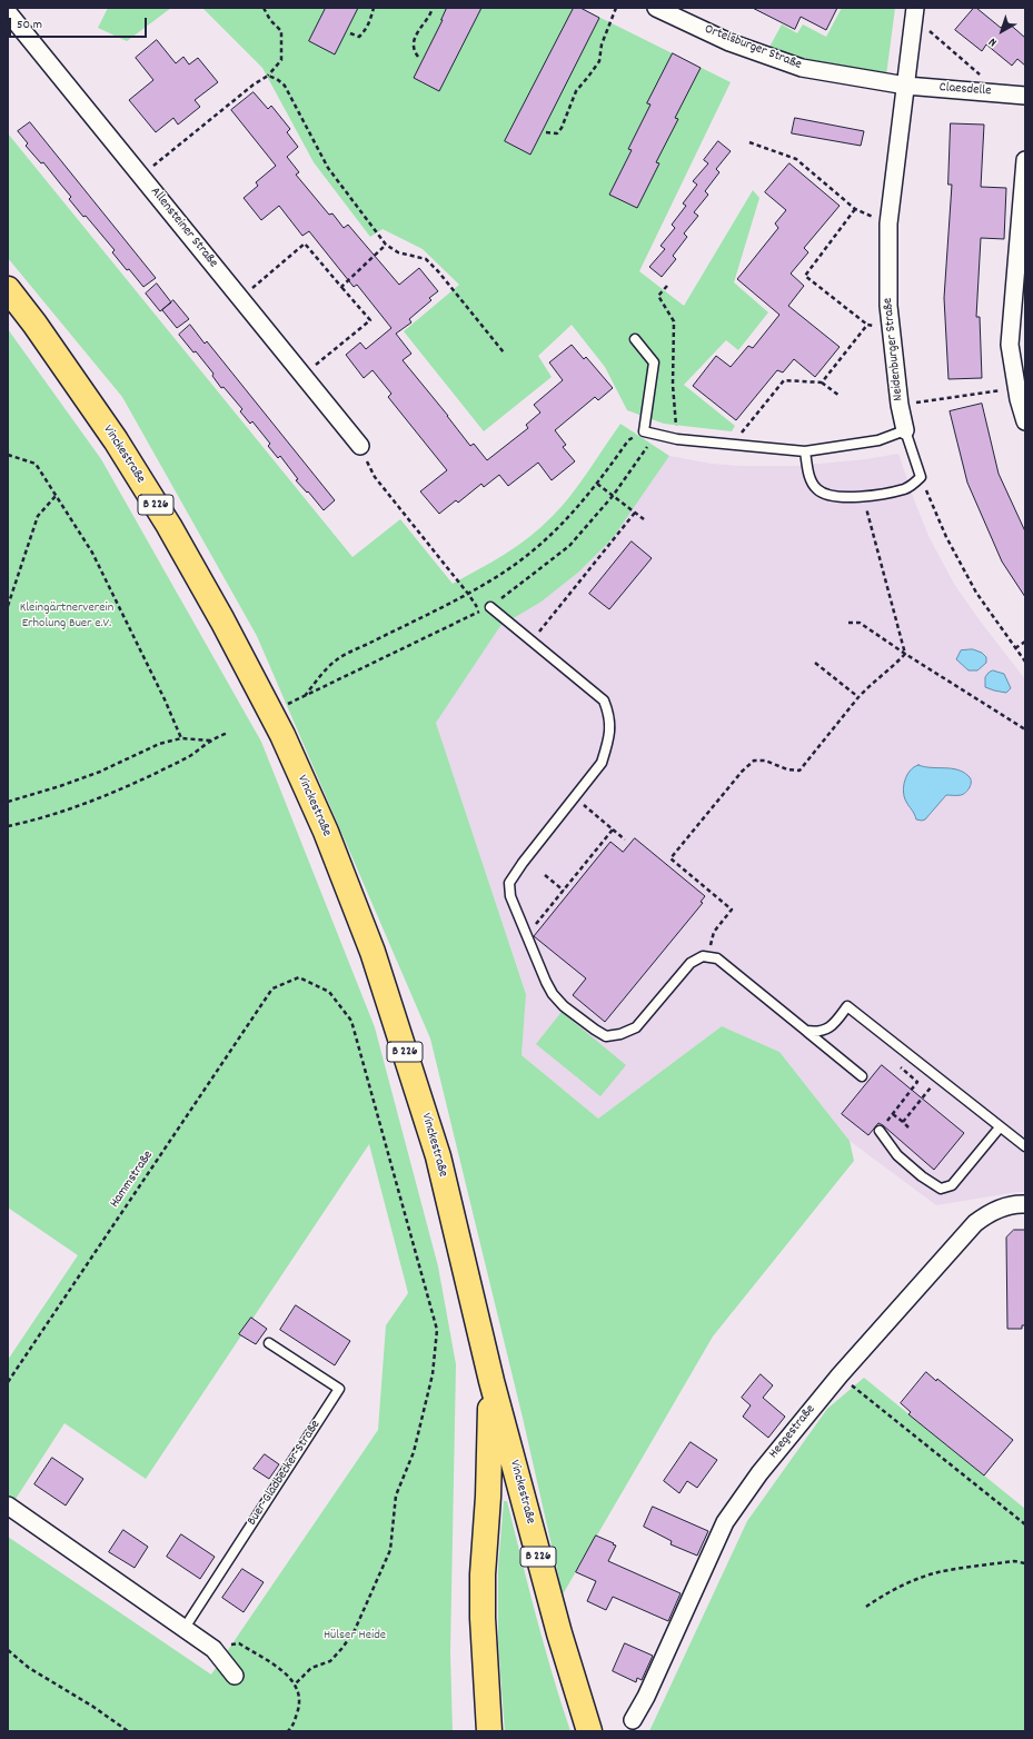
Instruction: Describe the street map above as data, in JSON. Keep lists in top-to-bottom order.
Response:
{
  "streets": {
    "main road": ["Vinckestraße", "B 226"],
    "street": [
      "Ortelsburger Straße",
      "Claesdelle",
      "Allensteiner Straße",
      "Neidenburger Straße",
      "Heegestraße"
    ],
    "lane": ["Buer-Gladbecker-Straße"],
    "path": ["Hammstraße"]
  },
  "crossings": [
    ["Ortelsburger Straße", "Claesdelle"],
    ["Ortelsburger Straße", "Neidenburger Straße"],
    ["Claesdelle", "Neidenburger Straße"]
  ],
  "parks": ["Kleingärtnerverein Erholung Buer e.V.", "Hülser Heide"],
  "scale_bar": "50 m",
  "north": "bottom left"
}
